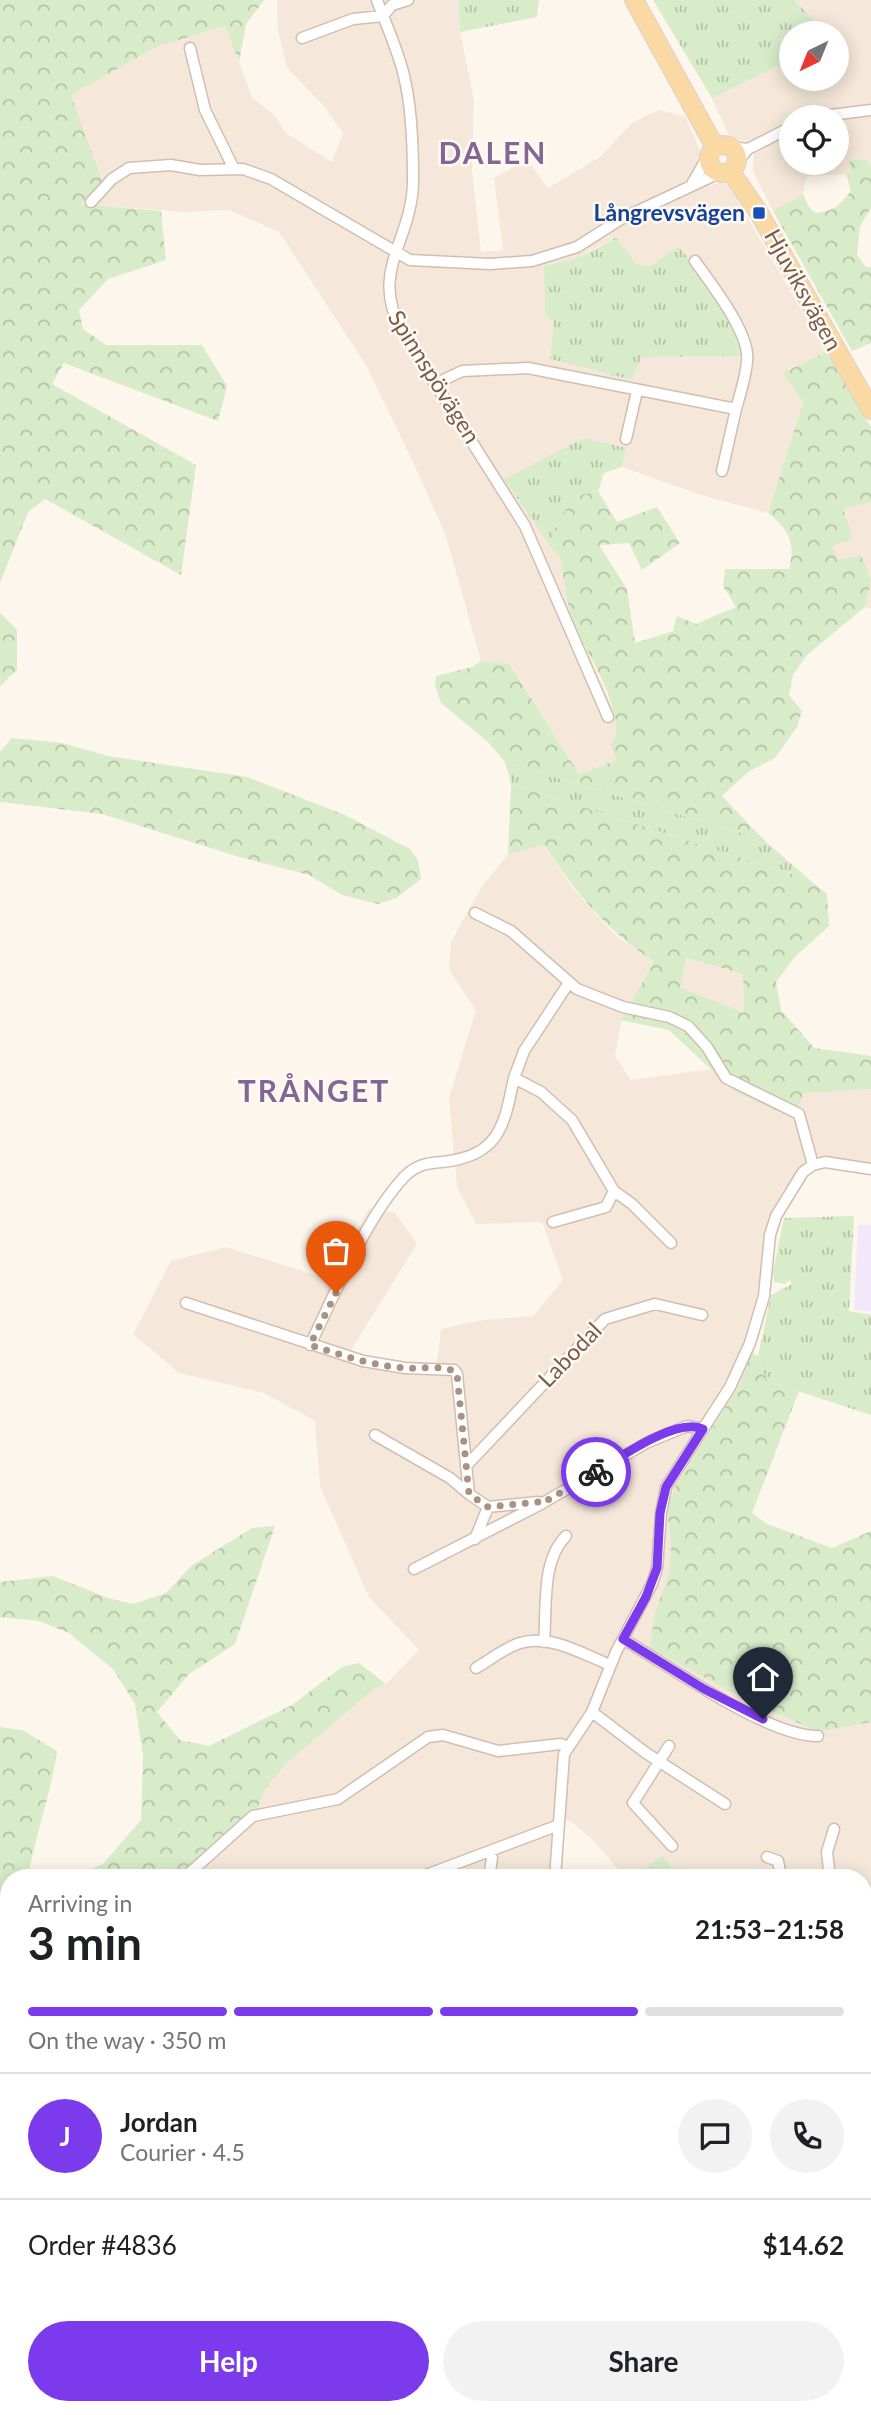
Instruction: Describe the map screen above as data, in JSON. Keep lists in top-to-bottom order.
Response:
{
  "streets": {
    "main road": ["Hjuviksvägen"],
    "street": ["Spinnspövägen", "Labodal"]
  },
  "districts": ["DALEN", "TRÅNGET"],
  "places": {
    "transit": ["Långrevsvägen"]
  },
  "north": "bottom left",
  "page": {
    "heading": ["3 min", "Arriving in", "21:53–21:58"],
    "panel": [
      "Jordan",
      "Courier · 4.5",
      "Order #4836",
      "$14.62"
    ],
    "bar": "On the way · 350 m",
    "round": "J",
    "buttons": ["Help", "Share"]
  }
}
